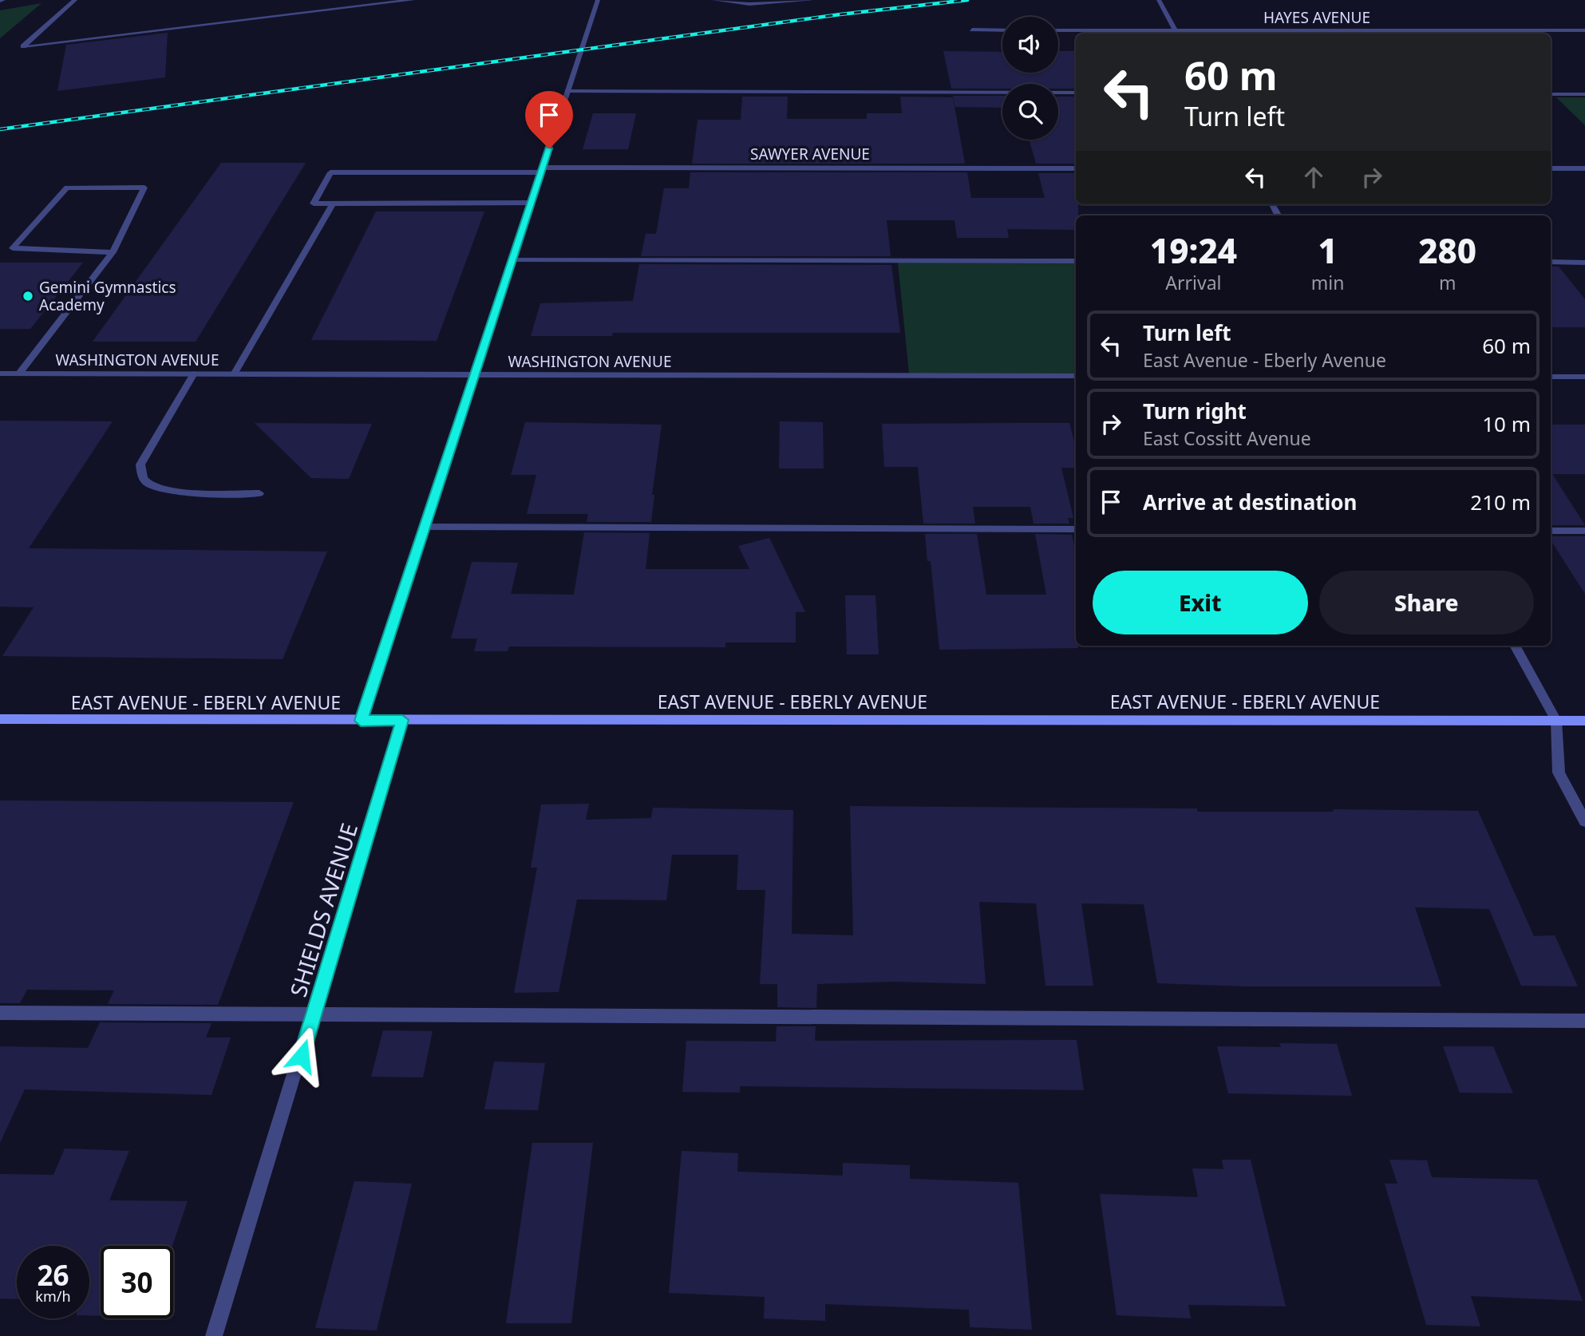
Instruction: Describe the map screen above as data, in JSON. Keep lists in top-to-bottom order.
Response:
{
  "streets": {
    "main road": ["EAST AVENUE - EBERLY AVENUE"],
    "street": [
      "HAYES AVENUE",
      "SAWYER AVENUE",
      "WASHINGTON AVENUE",
      "SHIELDS AVENUE"
    ]
  },
  "crossings": [
    ["EAST AVENUE - EBERLY AVENUE", "SHIELDS AVENUE"]
  ],
  "places": ["Gemini Gymnastics Academy"],
  "page": {
    "turn": ["60 m", "Turn left"],
    "eta": [
      "19:24",
      "Arrival",
      "1",
      "min",
      "280",
      "m"
    ],
    "list": [
      {
        "name": "Turn left",
        "note": "East Avenue - Eberly Avenue",
        "value": "60 m"
      },
      {
        "name": "Turn right",
        "note": "East Cossitt Avenue",
        "value": "10 m"
      },
      {
        "name": "Arrive at destination",
        "value": "210 m"
      }
    ],
    "buttons": ["Exit", "Share"],
    "speed": "26 km/h",
    "limit": "30"
  }
}
